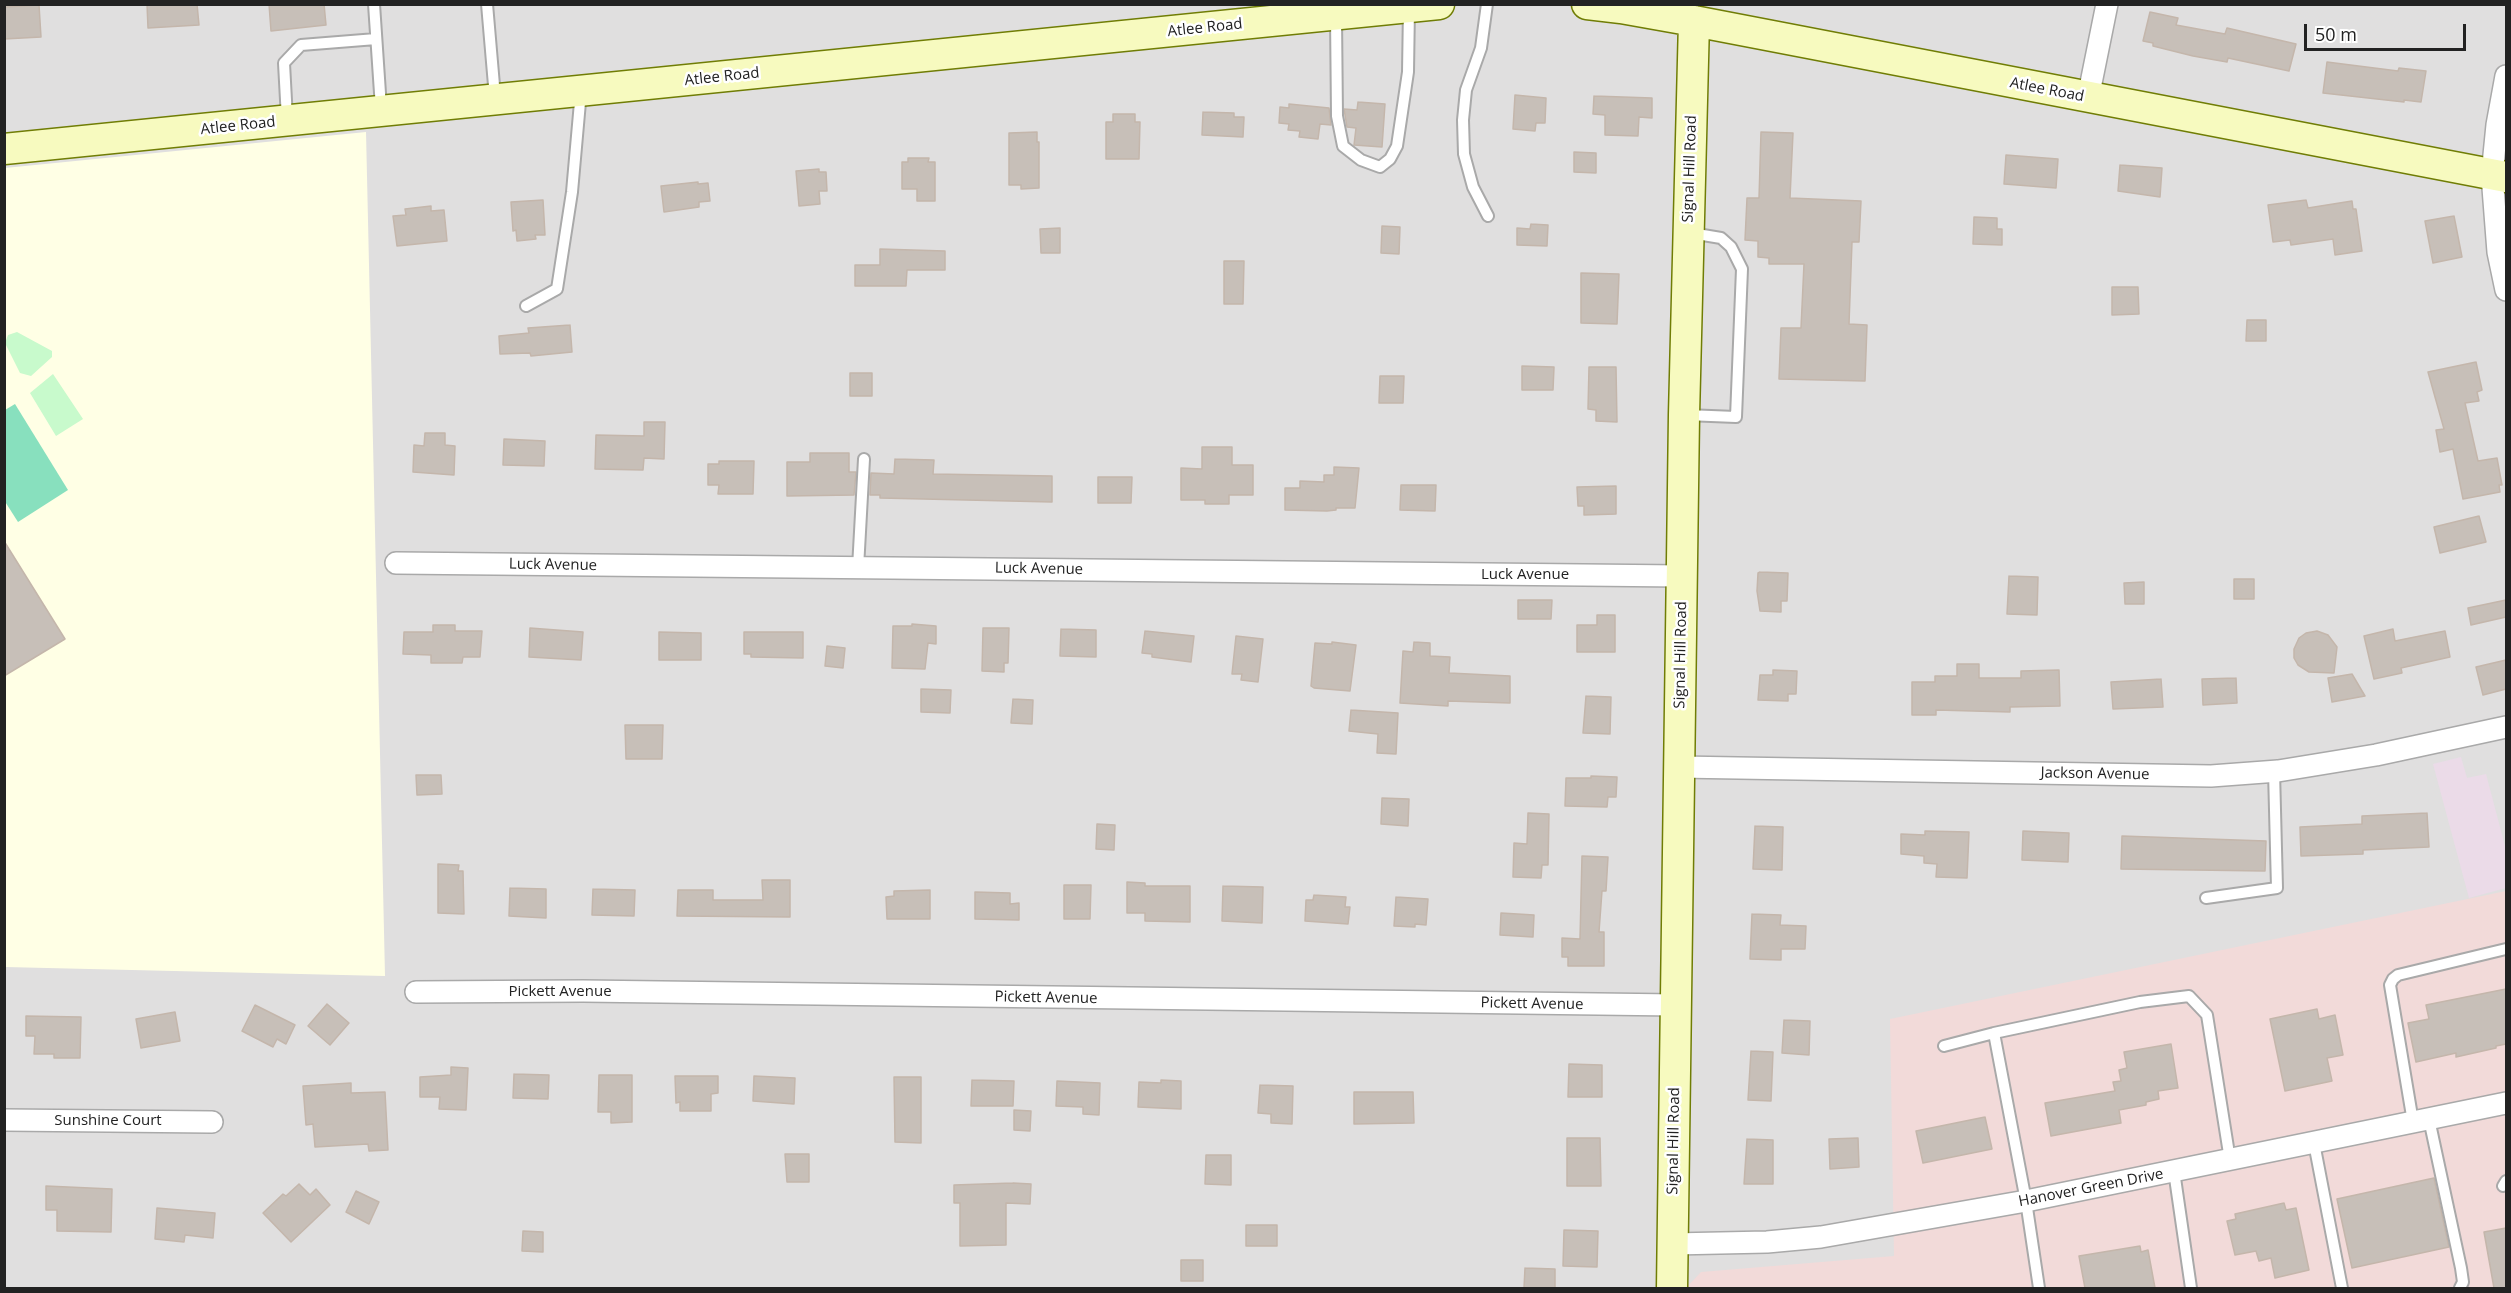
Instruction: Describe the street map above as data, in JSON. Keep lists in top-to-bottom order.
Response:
{
  "streets": {
    "main road": ["Atlee Road", "Signal Hill Road"],
    "street": [
      "Luck Avenue",
      "Jackson Avenue",
      "Pickett Avenue",
      "Sunshine Court",
      "Hanover Green Drive"
    ]
  },
  "crossings": [
    ["Atlee Road", "Signal Hill Road"],
    ["Signal Hill Road", "Luck Avenue"],
    ["Signal Hill Road", "Jackson Avenue"],
    ["Signal Hill Road", "Pickett Avenue"],
    ["Signal Hill Road", "Hanover Green Drive"]
  ],
  "scale_bar": "50 m"
}
